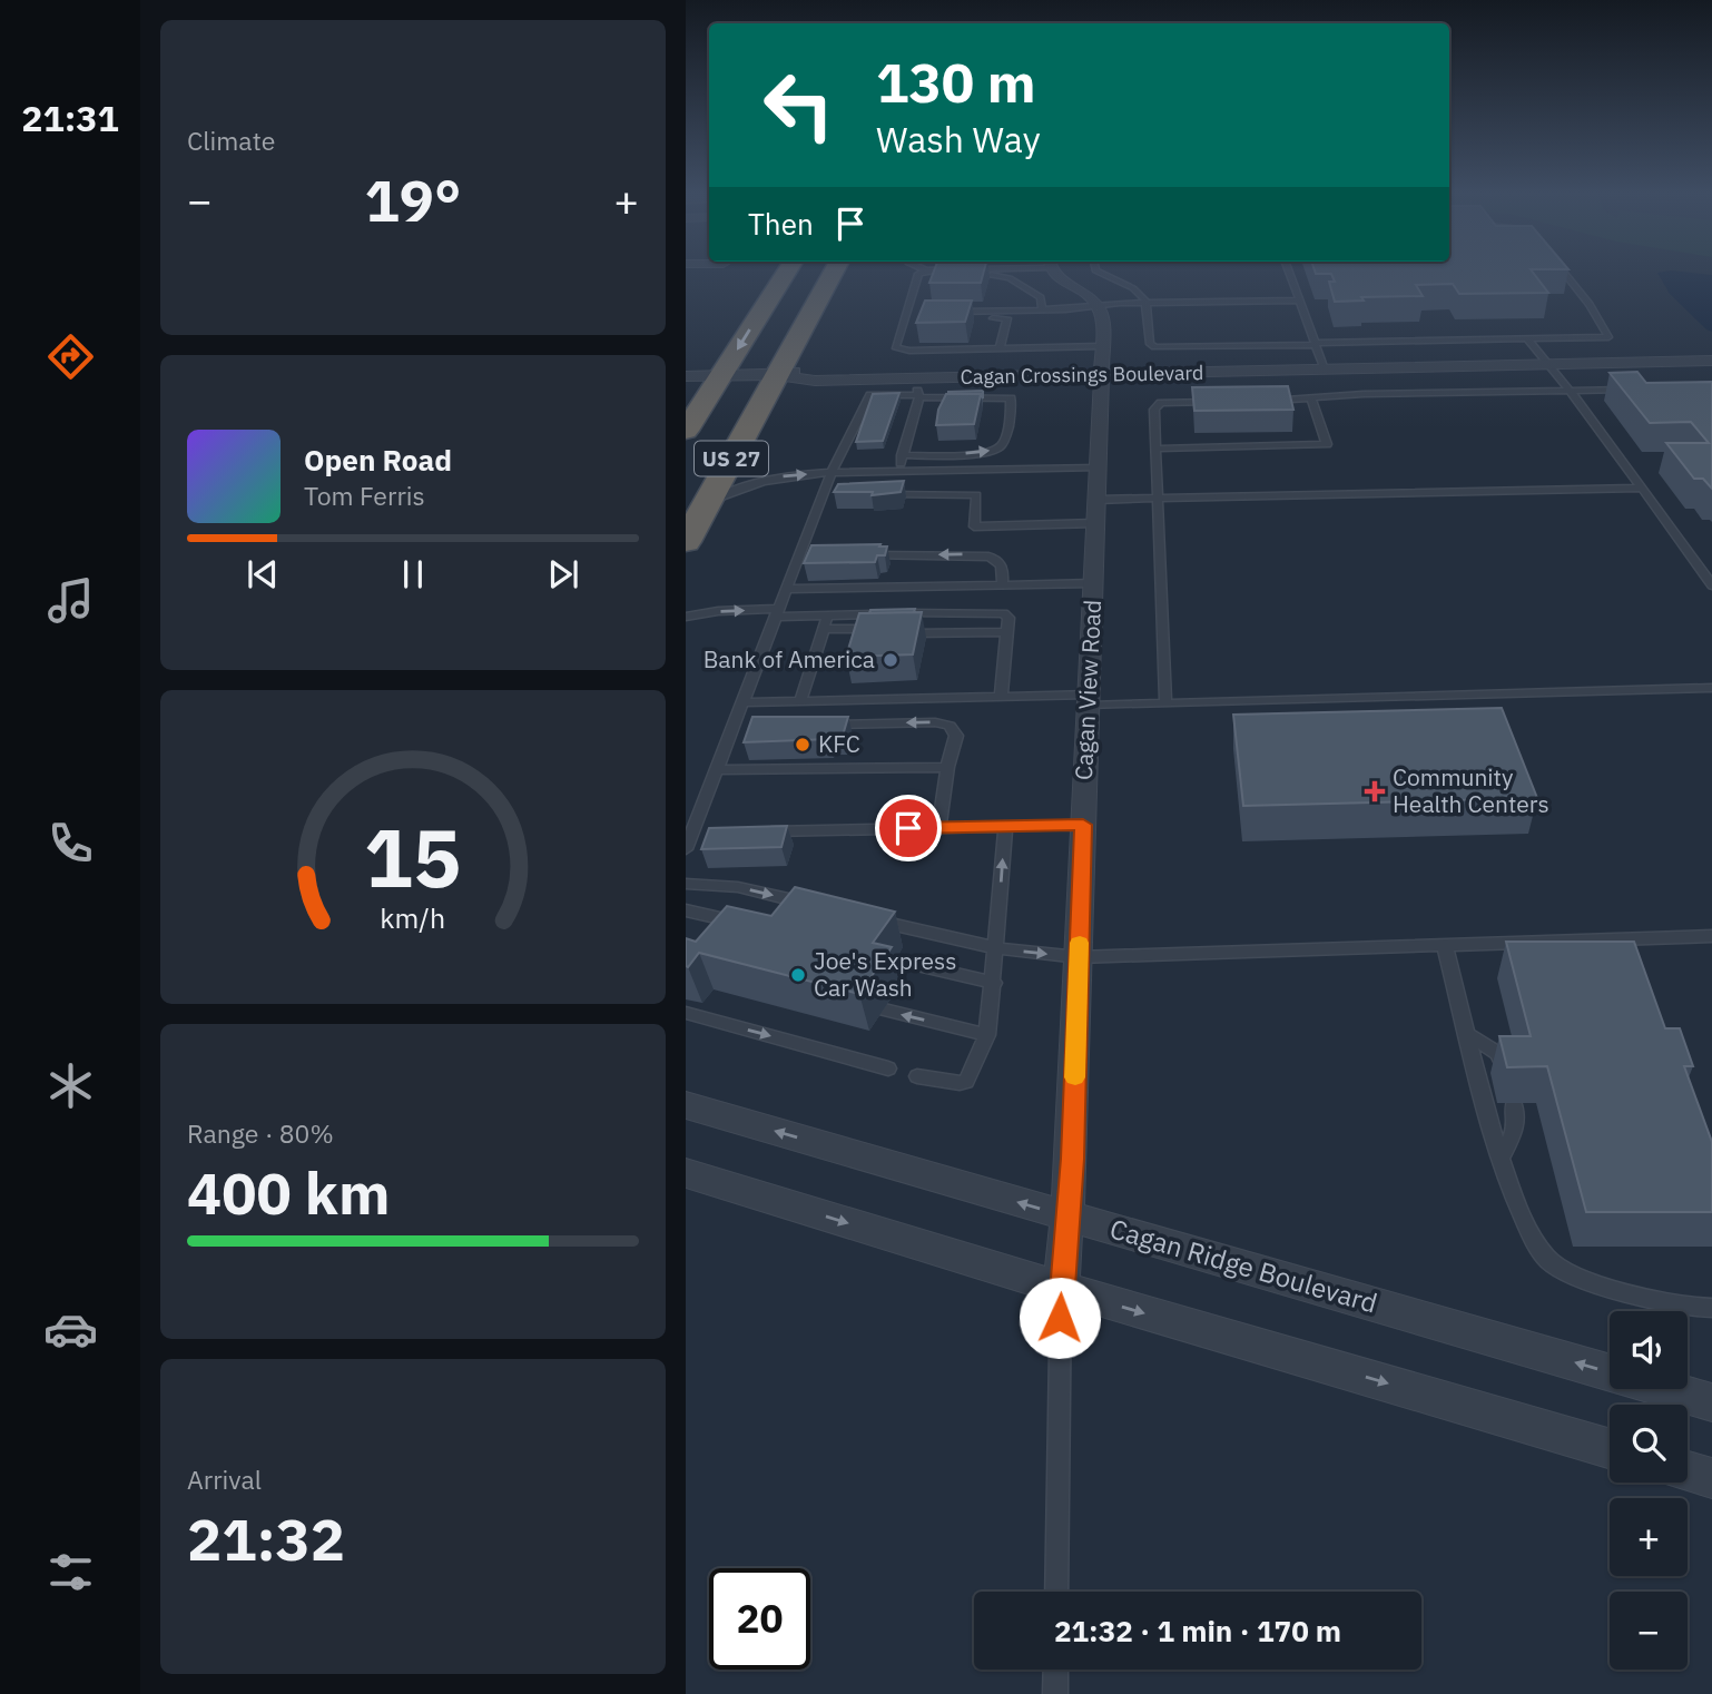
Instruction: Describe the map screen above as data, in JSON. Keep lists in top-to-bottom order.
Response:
{
  "streets": {
    "highway": ["US 27"],
    "street": ["Cagan Crossings Boulevard", "Cagan View Road", "Cagan Ridge Boulevard"]
  },
  "crossings": [
    ["Cagan Crossings Boulevard", "US 27"],
    ["Cagan Crossings Boulevard", "Cagan View Road"],
    ["Cagan View Road", "Cagan Ridge Boulevard"]
  ],
  "places": {
    "other": ["Bank of America", "KFC", "Joe's Express Car Wash"],
    "health": ["Community Health Centers"]
  },
  "page": {
    "tabs": "21:31",
    "tile": [
      "Climate",
      ["Range · 80%", "400 km"],
      ["Arrival", "21:32"]
    ],
    "turn": ["130 m", "Wash Way"],
    "heat": ["−", "19°", "+"],
    "then": "Then",
    "song": ["Open Road", "Tom Ferris"],
    "map_buttons": ["+", "−"],
    "limit": "20",
    "trip": "21:32 · 1 min · 170 m",
    "gauge": ["15", "km/h"]
  }
}
